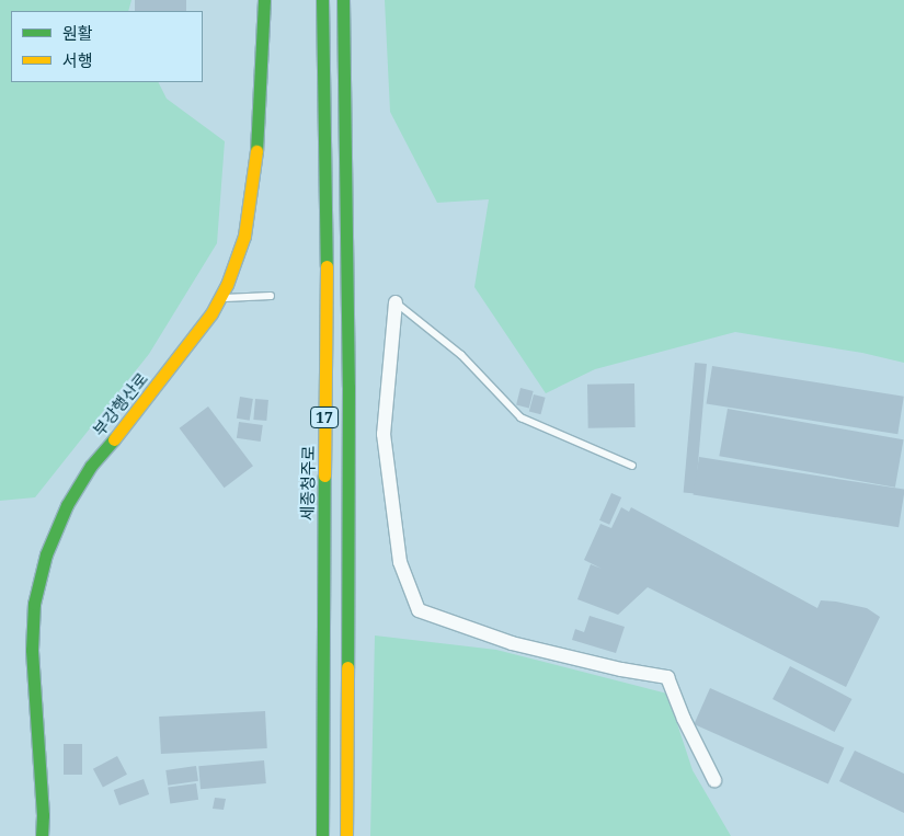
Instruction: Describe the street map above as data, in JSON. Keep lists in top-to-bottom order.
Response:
{
  "streets": {
    "main road": ["부강행산로", "17", "세종청주로"]
  },
  "legend": ["원활", "서행"]
}
